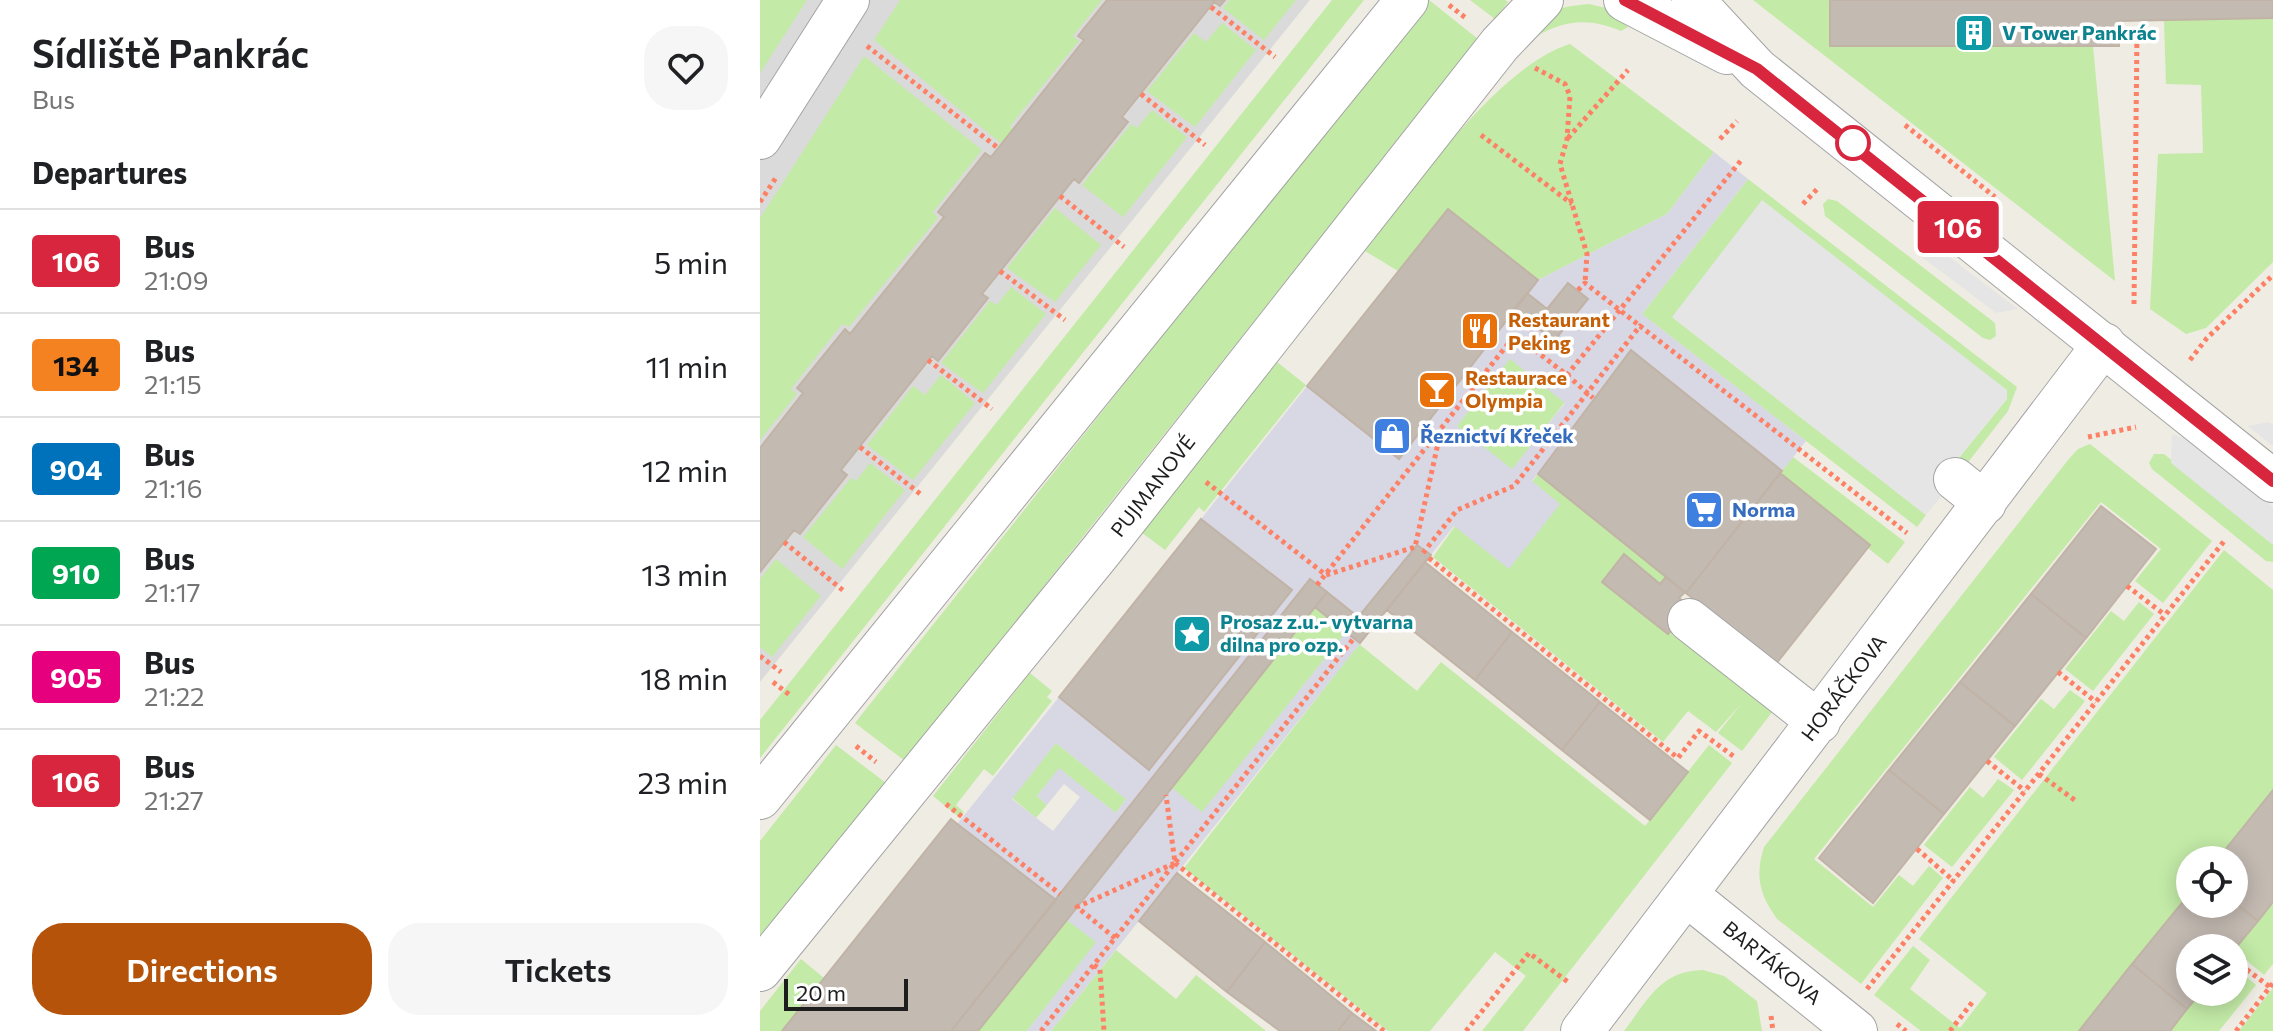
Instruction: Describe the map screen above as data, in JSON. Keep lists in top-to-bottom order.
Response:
{
  "streets": {
    "street": ["PUJMANOVÉ", "HORÁČKOVA", "BARTÁKOVA"]
  },
  "crossings": [
    ["HORÁČKOVA", "BARTÁKOVA"]
  ],
  "places": {
    "building": ["V Tower Pankrác"],
    "restaurant": ["Restaurant Peking"],
    "bar": ["Restaurace Olympia"],
    "shop": ["Řeznictví Křeček"],
    "supermarket": ["Norma"],
    "place": ["Prosaz z.u.- vytvarna dilna pro ozp."]
  },
  "lines": ["bus line 106"],
  "scale_bar": "20 m",
  "page": {
    "heading": [
      ["Sídliště Pankrác", "Bus"],
      "Departures"
    ],
    "on_map": "106",
    "list": [
      {
        "mark": "106",
        "name": "Bus",
        "note": "21:09",
        "value": "5 min"
      },
      {
        "mark": "134",
        "name": "Bus",
        "note": "21:15",
        "value": "11 min"
      },
      {
        "mark": "904",
        "name": "Bus",
        "note": "21:16",
        "value": "12 min"
      },
      {
        "mark": "910",
        "name": "Bus",
        "note": "21:17",
        "value": "13 min"
      },
      {
        "mark": "905",
        "name": "Bus",
        "note": "21:22",
        "value": "18 min"
      },
      {
        "mark": "106",
        "name": "Bus",
        "note": "21:27",
        "value": "23 min"
      }
    ],
    "buttons": ["Directions", "Tickets"],
    "scale": "20 m"
  }
}
